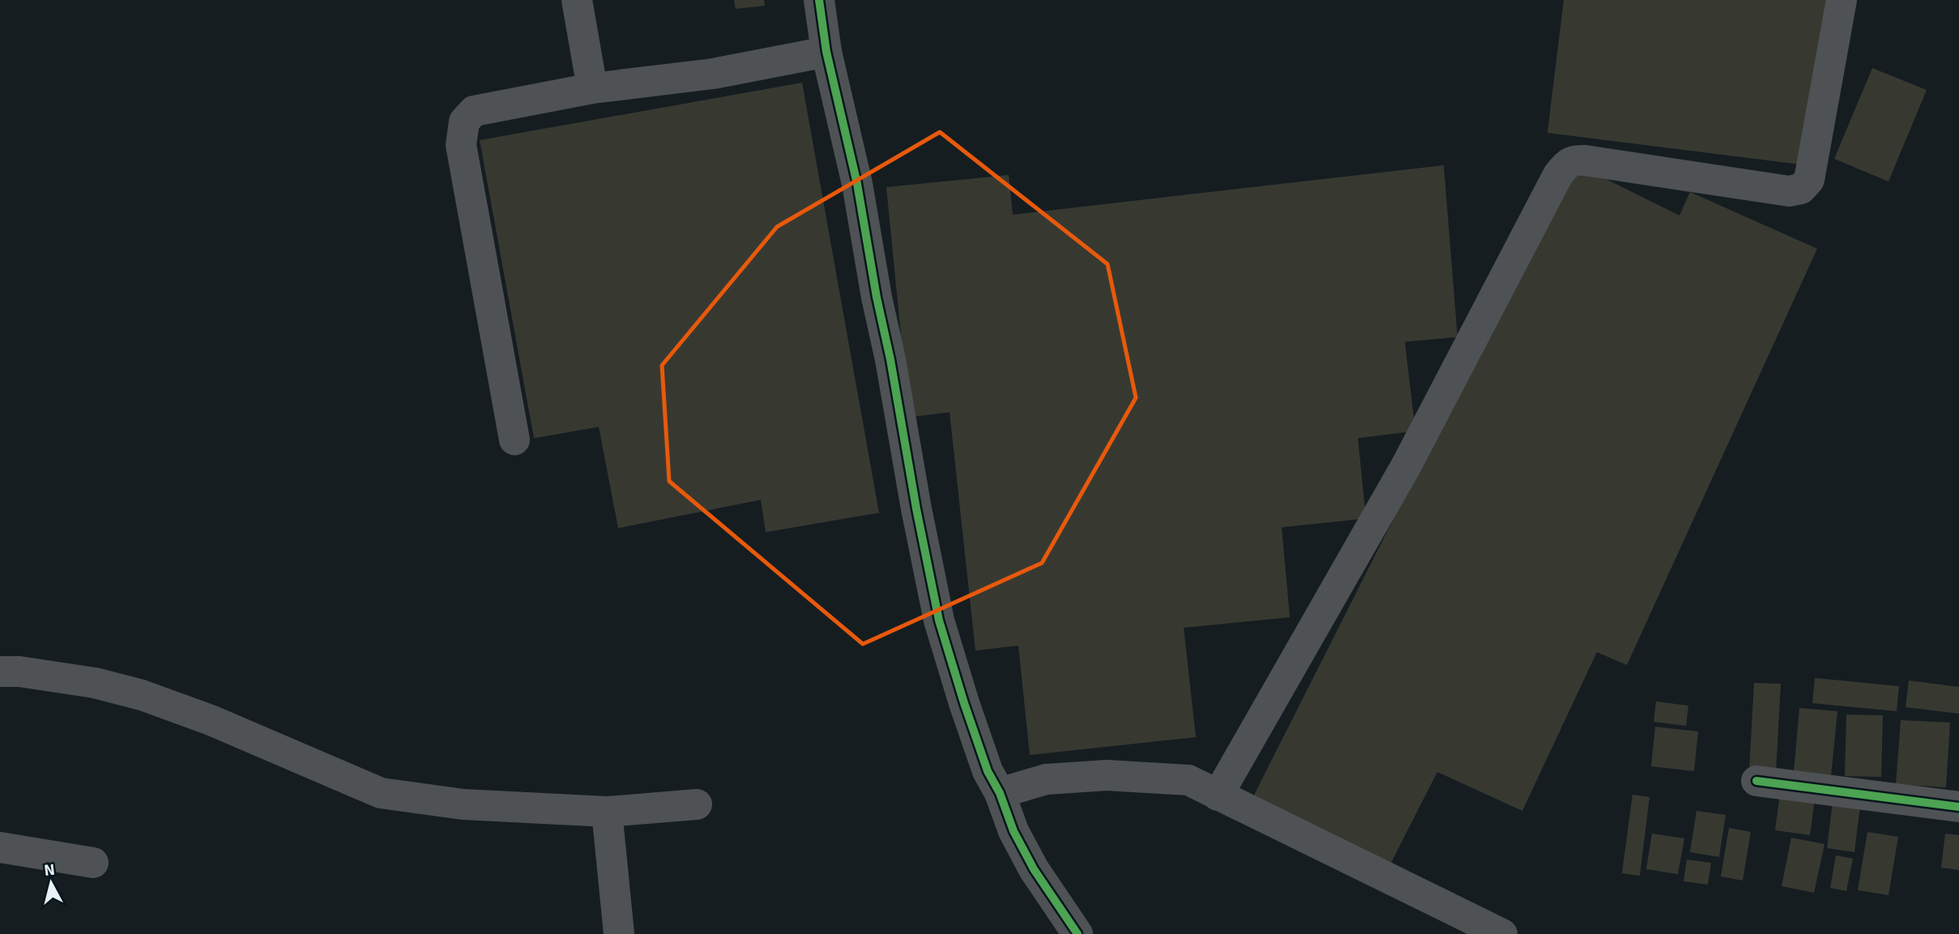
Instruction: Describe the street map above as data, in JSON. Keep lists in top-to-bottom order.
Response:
{
  "north": "top"
}
